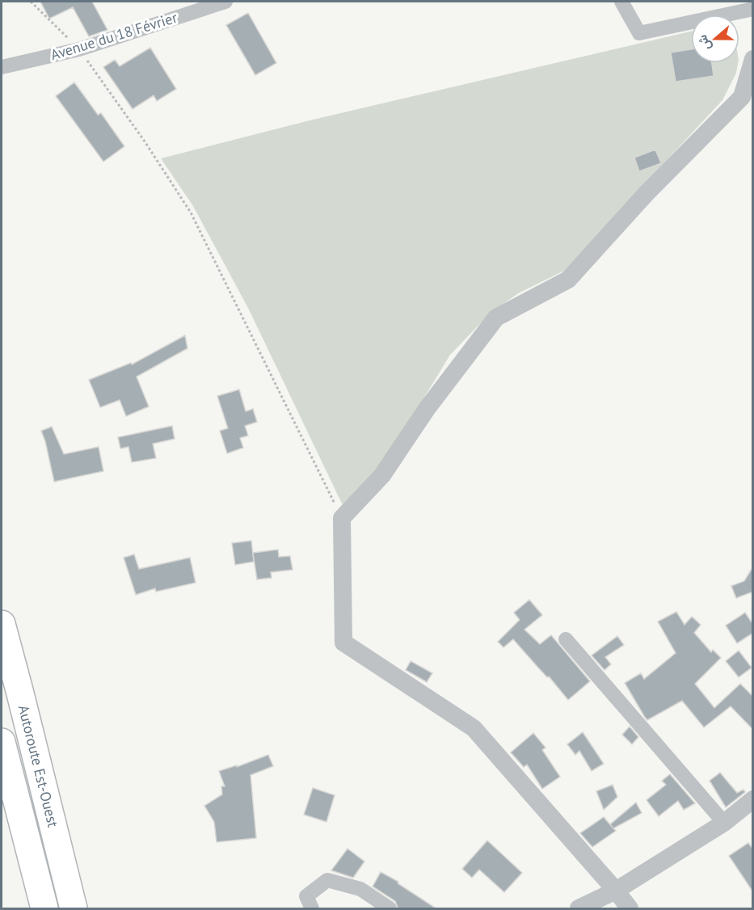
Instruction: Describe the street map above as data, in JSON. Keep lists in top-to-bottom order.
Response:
{
  "streets": {
    "highway": ["Autoroute Est-Ouest"],
    "street": ["Avenue du 18 Février"]
  },
  "north": "left"
}
